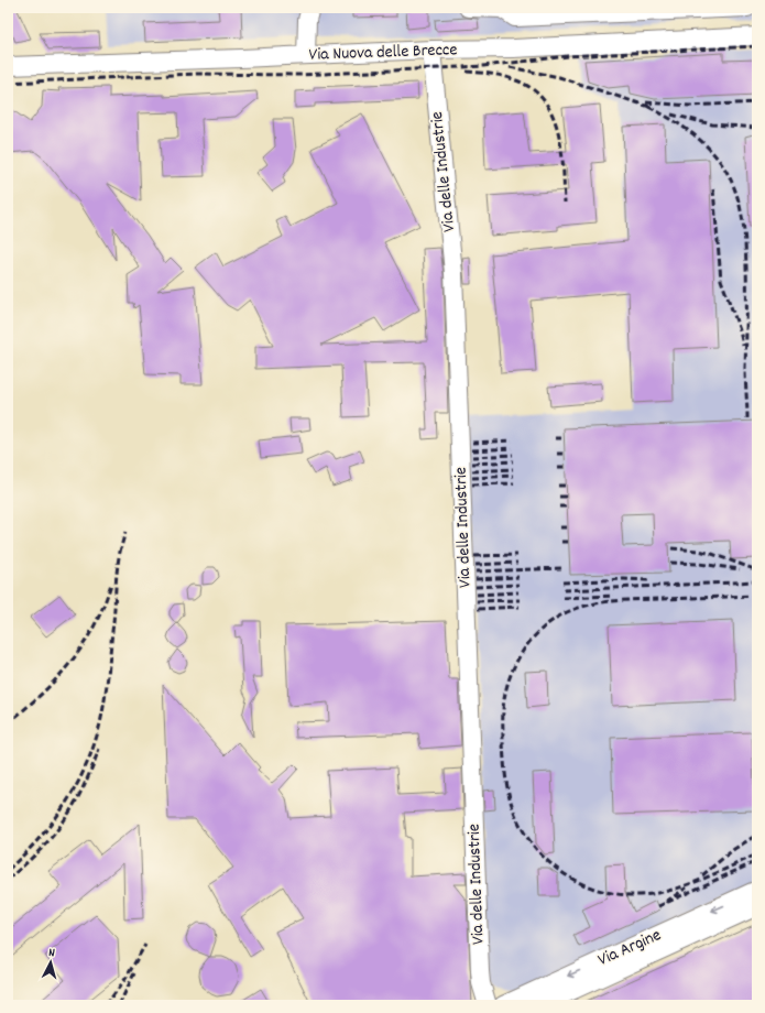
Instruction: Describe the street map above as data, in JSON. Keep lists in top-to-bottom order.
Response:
{
  "streets": {
    "street": ["Via Nuova delle Brecce", "Via delle Industrie", "Via Argine"]
  },
  "crossings": [
    ["Via Nuova delle Brecce", "Via delle Industrie"]
  ],
  "north": "top"
}
